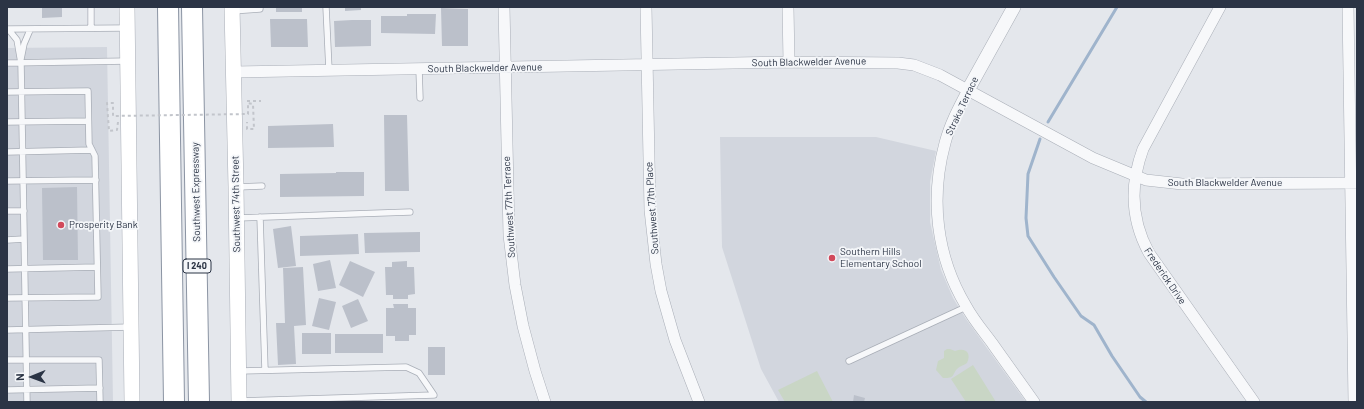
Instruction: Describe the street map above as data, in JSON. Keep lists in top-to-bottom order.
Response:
{
  "streets": {
    "highway": ["Southwest Expressway", "I 240"],
    "main road": ["Southwest 74th Street"],
    "street": [
      "South Blackwelder Avenue",
      "Straka Terrace",
      "Southwest 77th Terrace",
      "Southwest 77th Place",
      "Frederick Drive"
    ]
  },
  "crossings": [
    ["South Blackwelder Avenue", "Straka Terrace"],
    ["South Blackwelder Avenue", "Southwest 74th Street"],
    ["South Blackwelder Avenue", "Southwest 77th Terrace"],
    ["South Blackwelder Avenue", "Southwest 77th Place"],
    ["South Blackwelder Avenue", "Frederick Drive"]
  ],
  "places": ["Prosperity Bank", "Southern Hills Elementary School"],
  "north": "left"
}
